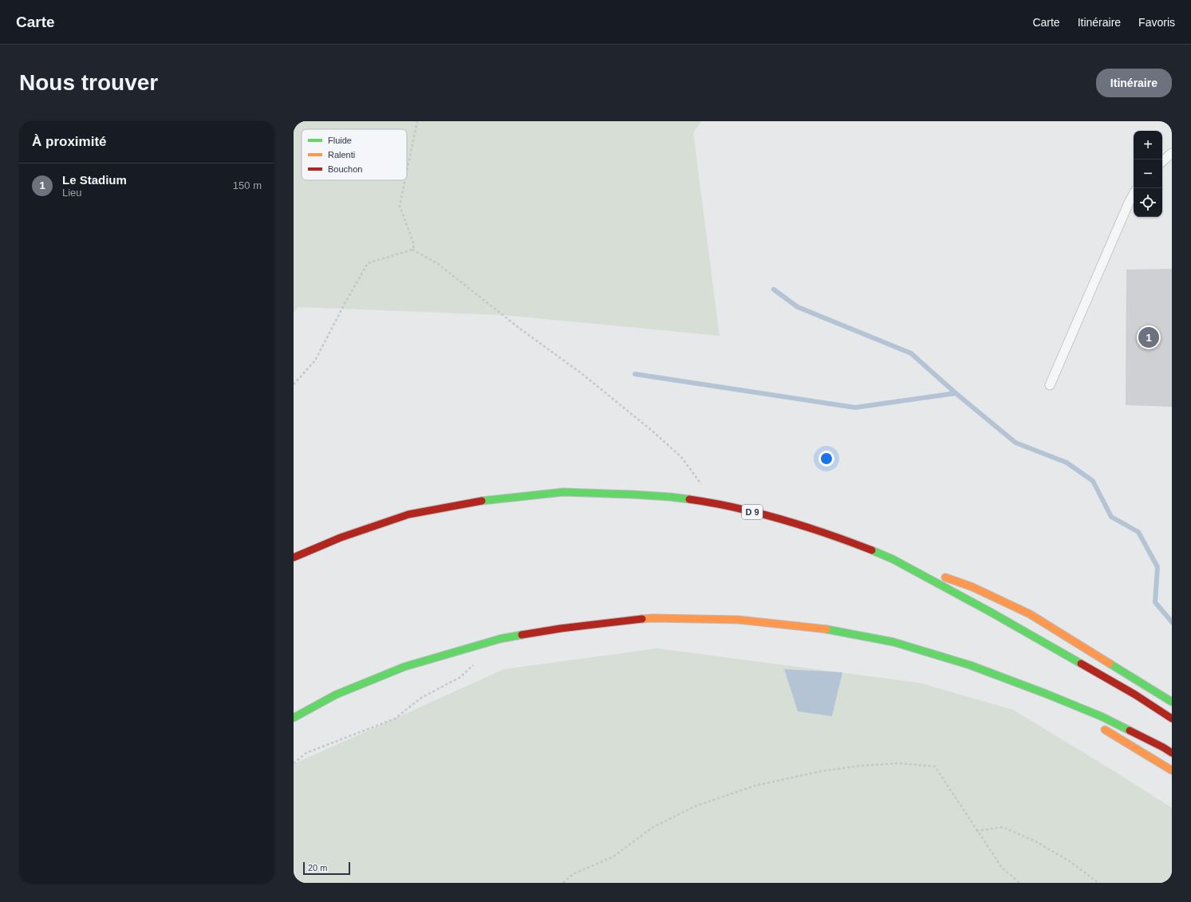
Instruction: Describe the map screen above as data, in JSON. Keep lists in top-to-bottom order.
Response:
{
  "streets": {
    "highway": ["D 9"]
  },
  "legend": ["Fluide", "Ralenti", "Bouchon"],
  "scale_bar": "20 m",
  "page": {
    "header": "Carte",
    "nav": ["Carte", "Itinéraire", "Favoris"],
    "buttons": "Itinéraire",
    "title": "Nous trouver",
    "heading": "À proximité",
    "map_buttons": ["+", "−"],
    "list": [
      {
        "mark": "1",
        "name": "Le Stadium",
        "note": "Lieu",
        "value": "150 m"
      }
    ],
    "pins": "1",
    "scale": "20 m"
  }
}
